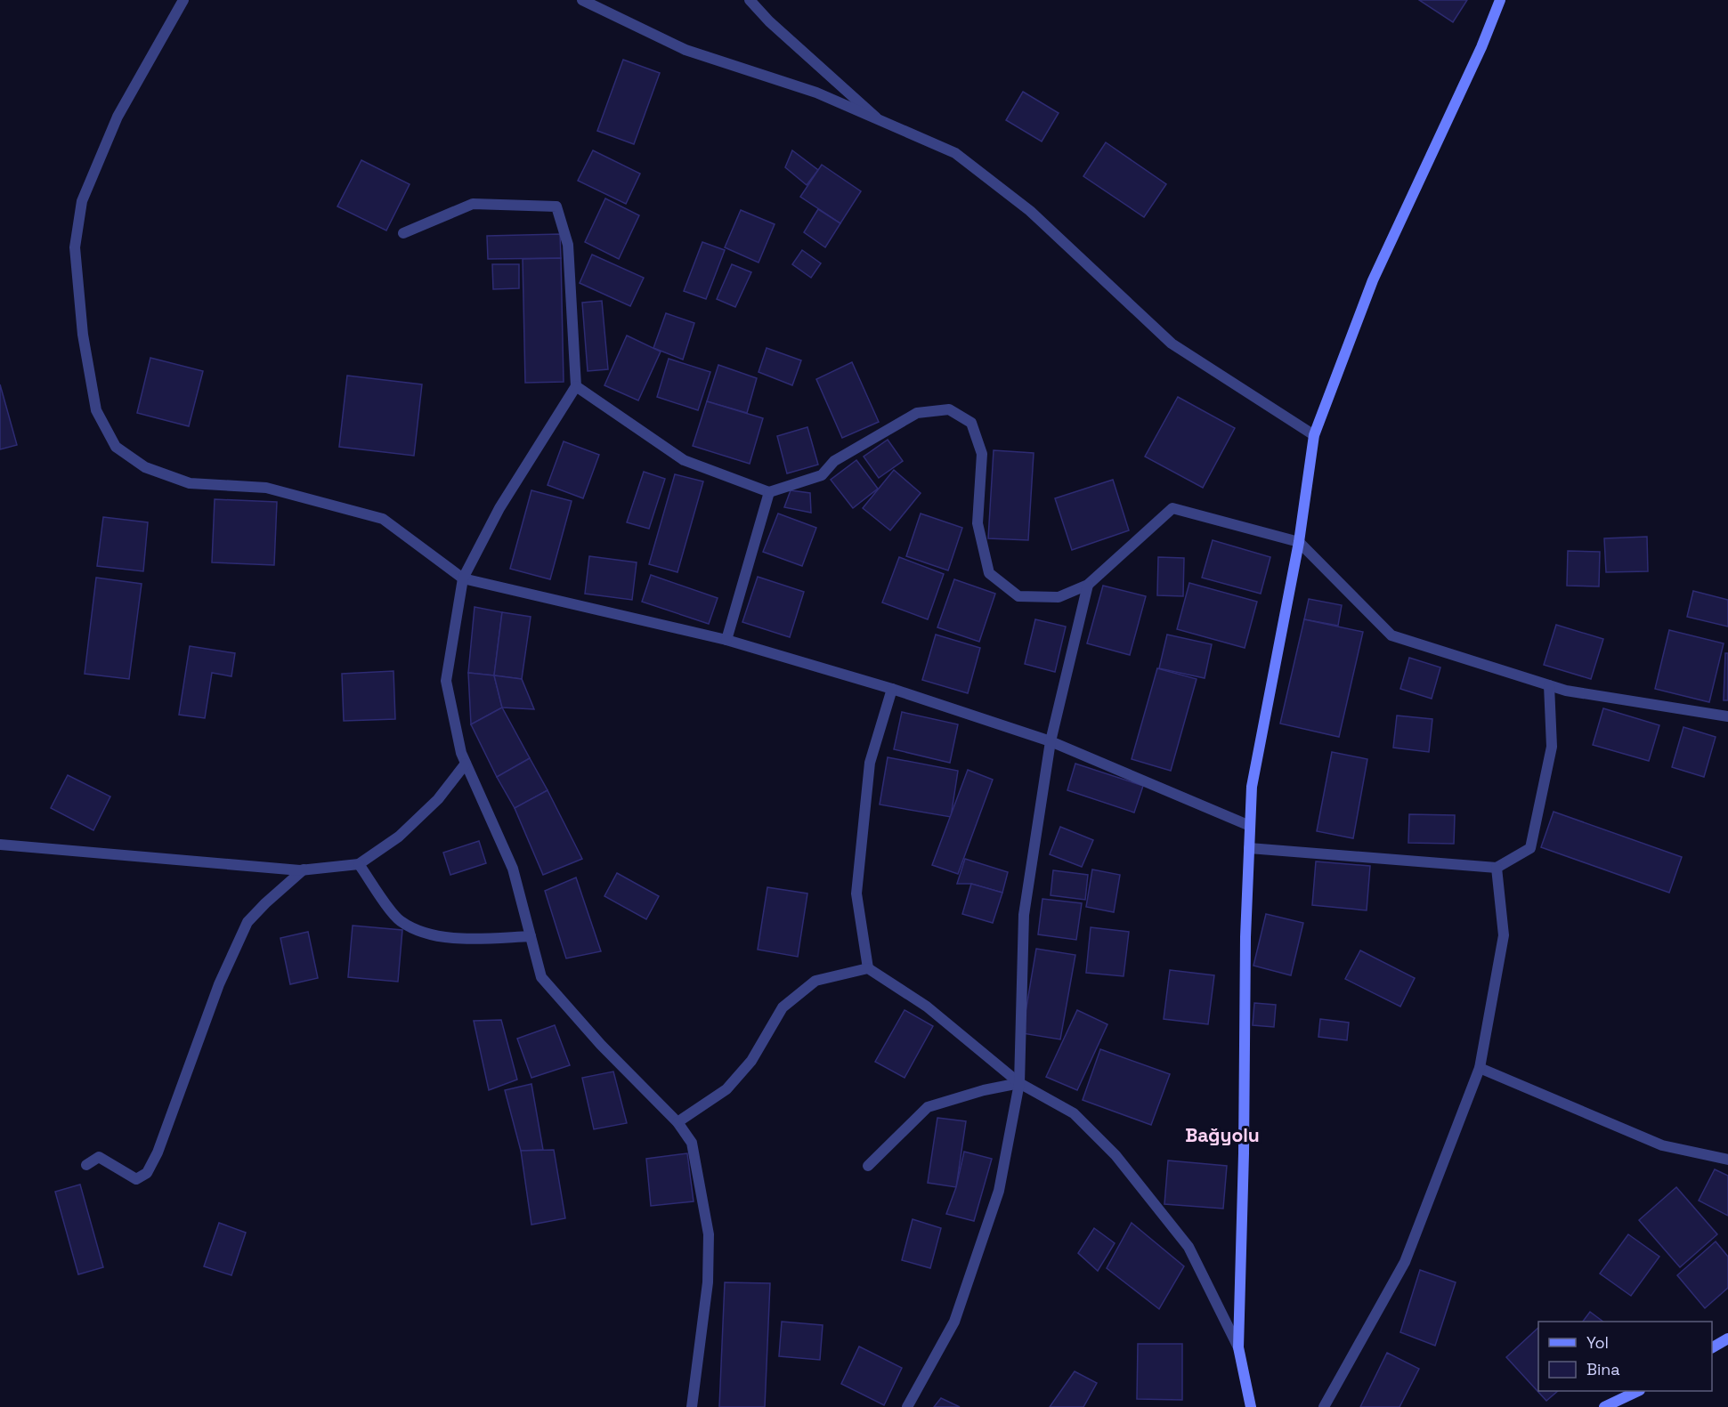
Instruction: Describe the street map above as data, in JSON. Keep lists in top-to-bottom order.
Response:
{
  "districts": ["Bağyolu"],
  "legend": ["Yol", "Bina"]
}
